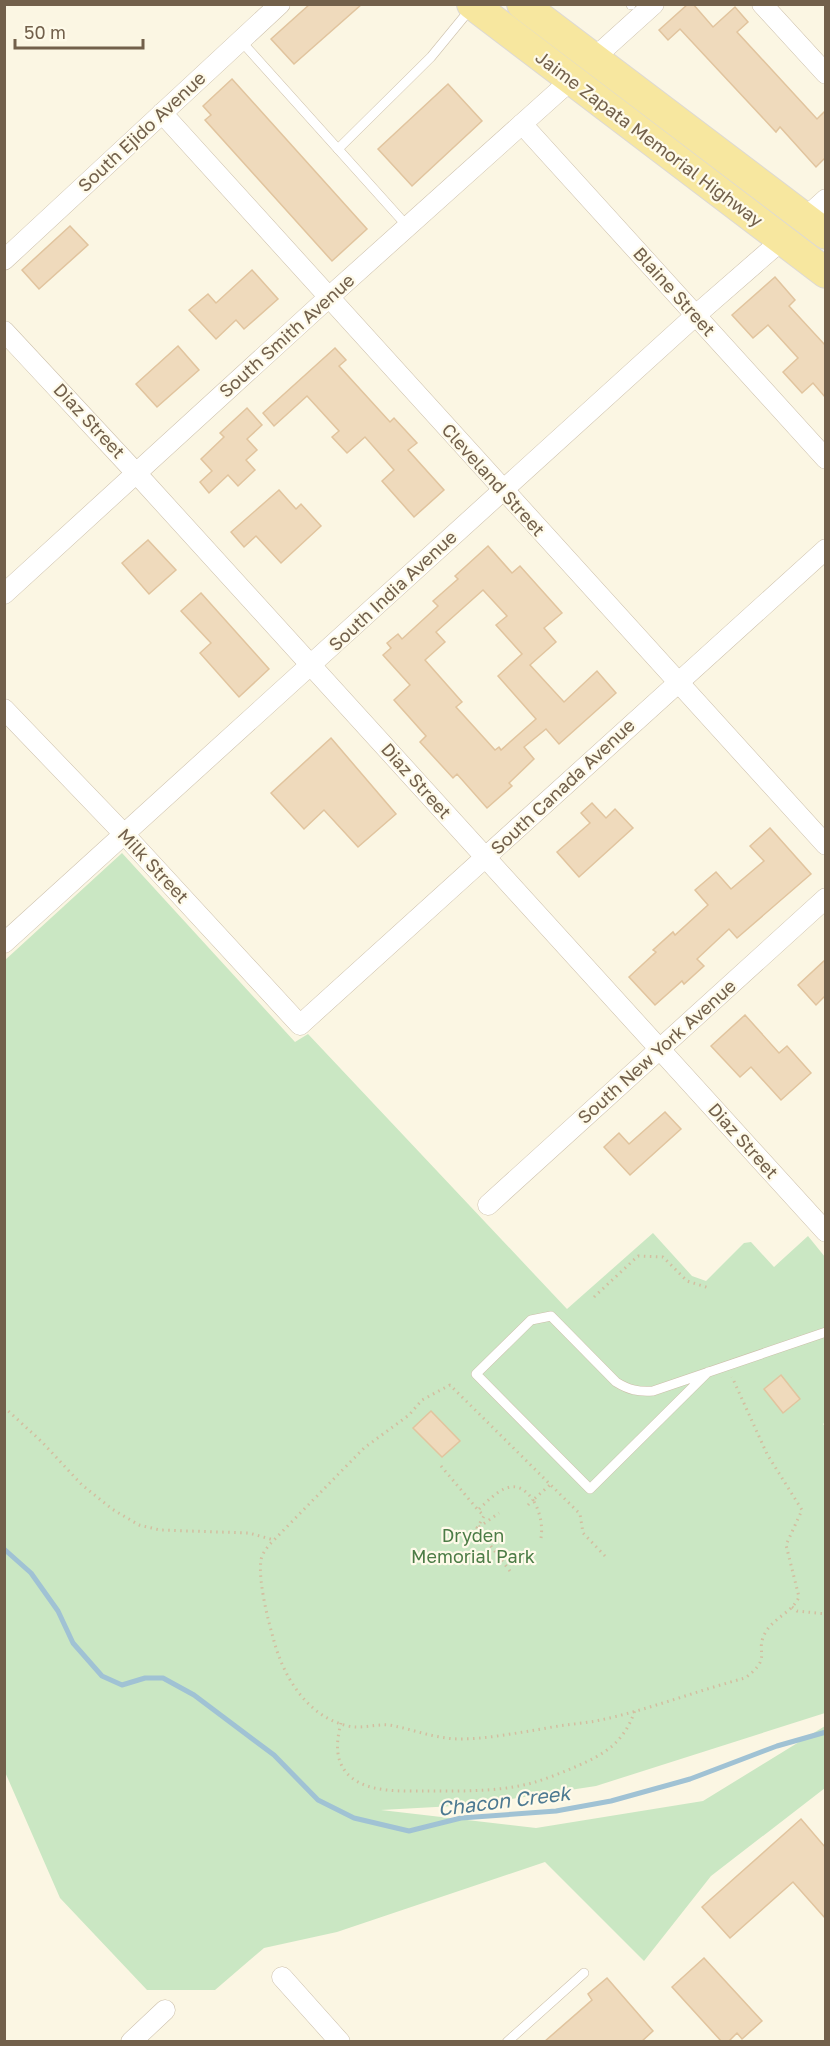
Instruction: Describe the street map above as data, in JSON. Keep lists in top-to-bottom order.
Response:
{
  "streets": {
    "main road": ["Jaime Zapata Memorial Highway"],
    "street": [
      "South Ejido Avenue",
      "Blaine Street",
      "South Smith Avenue",
      "Diaz Street",
      "Cleveland Street",
      "South India Avenue",
      "South Canada Avenue",
      "Milk Street",
      "South New York Avenue"
    ]
  },
  "crossings": [
    ["South Ejido Avenue", "Cleveland Street"],
    ["Jaime Zapata Memorial Highway", "South Smith Avenue"],
    ["Jaime Zapata Memorial Highway", "South India Avenue"],
    ["Blaine Street", "South Smith Avenue"],
    ["Blaine Street", "South India Avenue"],
    ["South Smith Avenue", "Diaz Street"],
    ["South Smith Avenue", "Cleveland Street"],
    ["Diaz Street", "South India Avenue"],
    ["Diaz Street", "South Canada Avenue"],
    ["Diaz Street", "South New York Avenue"],
    ["Cleveland Street", "South India Avenue"],
    ["Cleveland Street", "South Canada Avenue"],
    ["South India Avenue", "Milk Street"],
    ["South Canada Avenue", "Milk Street"]
  ],
  "water": ["Chacon Creek"],
  "parks": ["Dryden Memorial Park"],
  "scale_bar": "50 m"
}
